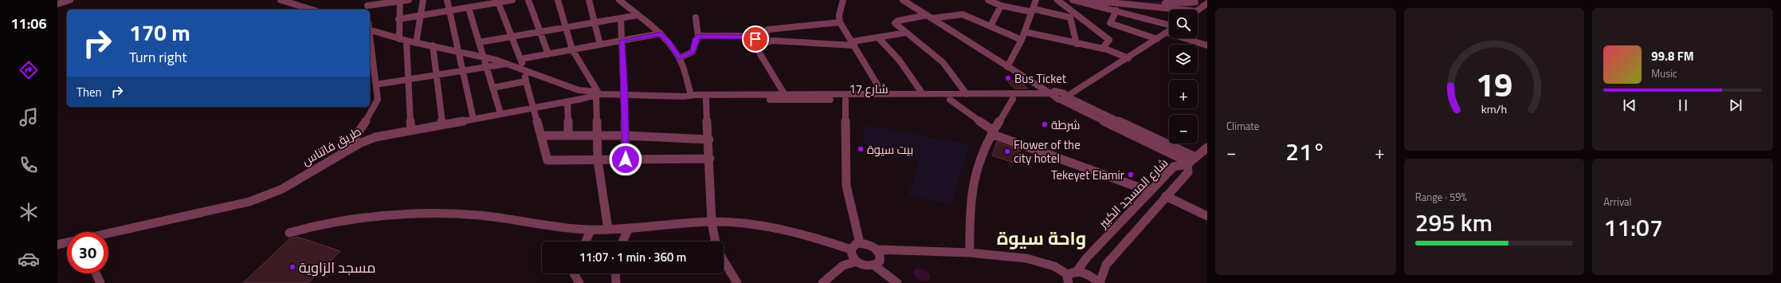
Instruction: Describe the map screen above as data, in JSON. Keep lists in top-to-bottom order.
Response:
{
  "streets": {
    "street": ["شارع 17", "طريق فاتناس", "شارع المسجد الكبير"]
  },
  "crossings": [
    ["شارع 17", "طريق فاتناس"]
  ],
  "districts": ["واحة سيوة"],
  "places": [
    "Bus Ticket",
    "شرطة",
    "بيت سيوة",
    "Flower of the city hotel",
    "Tekeyet Elamir",
    "مسجد الزاوية"
  ],
  "page": {
    "tabs": "11:06",
    "tile": [
      "Climate",
      ["Range · 59%", "295 km"],
      ["Arrival", "11:07"]
    ],
    "map_buttons": ["+", "−"],
    "turn": ["170 m", "Turn right"],
    "song": ["99.8 FM", "Music"],
    "then": "Then",
    "heat": ["−", "21°", "+"],
    "limit": "30",
    "trip": "11:07 · 1 min · 360 m",
    "gauge": ["19", "km/h"]
  }
}
